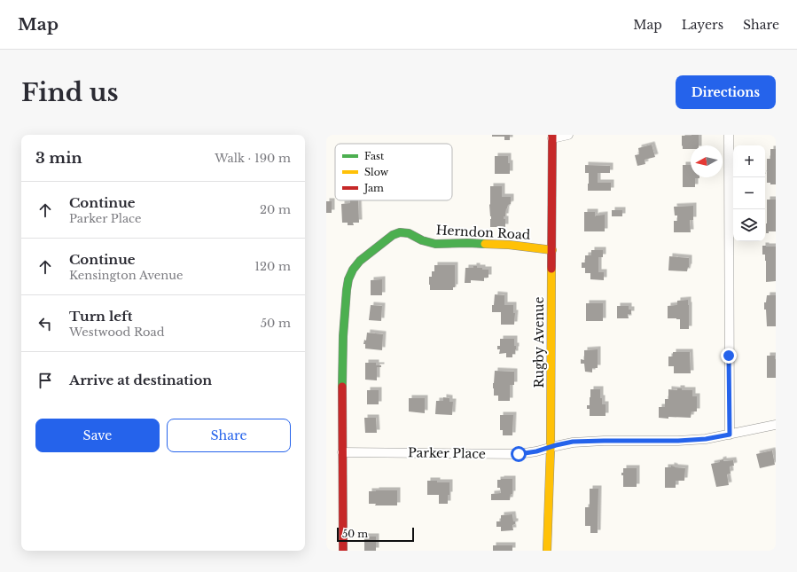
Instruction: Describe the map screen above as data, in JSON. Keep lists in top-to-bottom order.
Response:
{
  "streets": {
    "street": ["Herndon Road", "Rugby Avenue", "Parker Place"]
  },
  "crossings": [
    ["Herndon Road", "Rugby Avenue"],
    ["Herndon Road", "Parker Place"],
    ["Rugby Avenue", "Parker Place"]
  ],
  "legend": ["Fast", "Slow", "Jam"],
  "scale_bar": "50 m",
  "north": "left",
  "page": {
    "header": "Map",
    "nav": ["Map", "Layers", "Share"],
    "buttons": [
      "Directions",
      ["Save", "Share"]
    ],
    "title": "Find us",
    "heading": ["3 min", "Walk · 190 m"],
    "map_buttons": ["+", "−"],
    "list": [
      ["Continue", "Parker Place", "20 m"],
      ["Continue", "Kensington Avenue", "120 m"],
      ["Turn left", "Westwood Road", "50 m"],
      "Arrive at destination"
    ],
    "scale": "50 m"
  }
}
